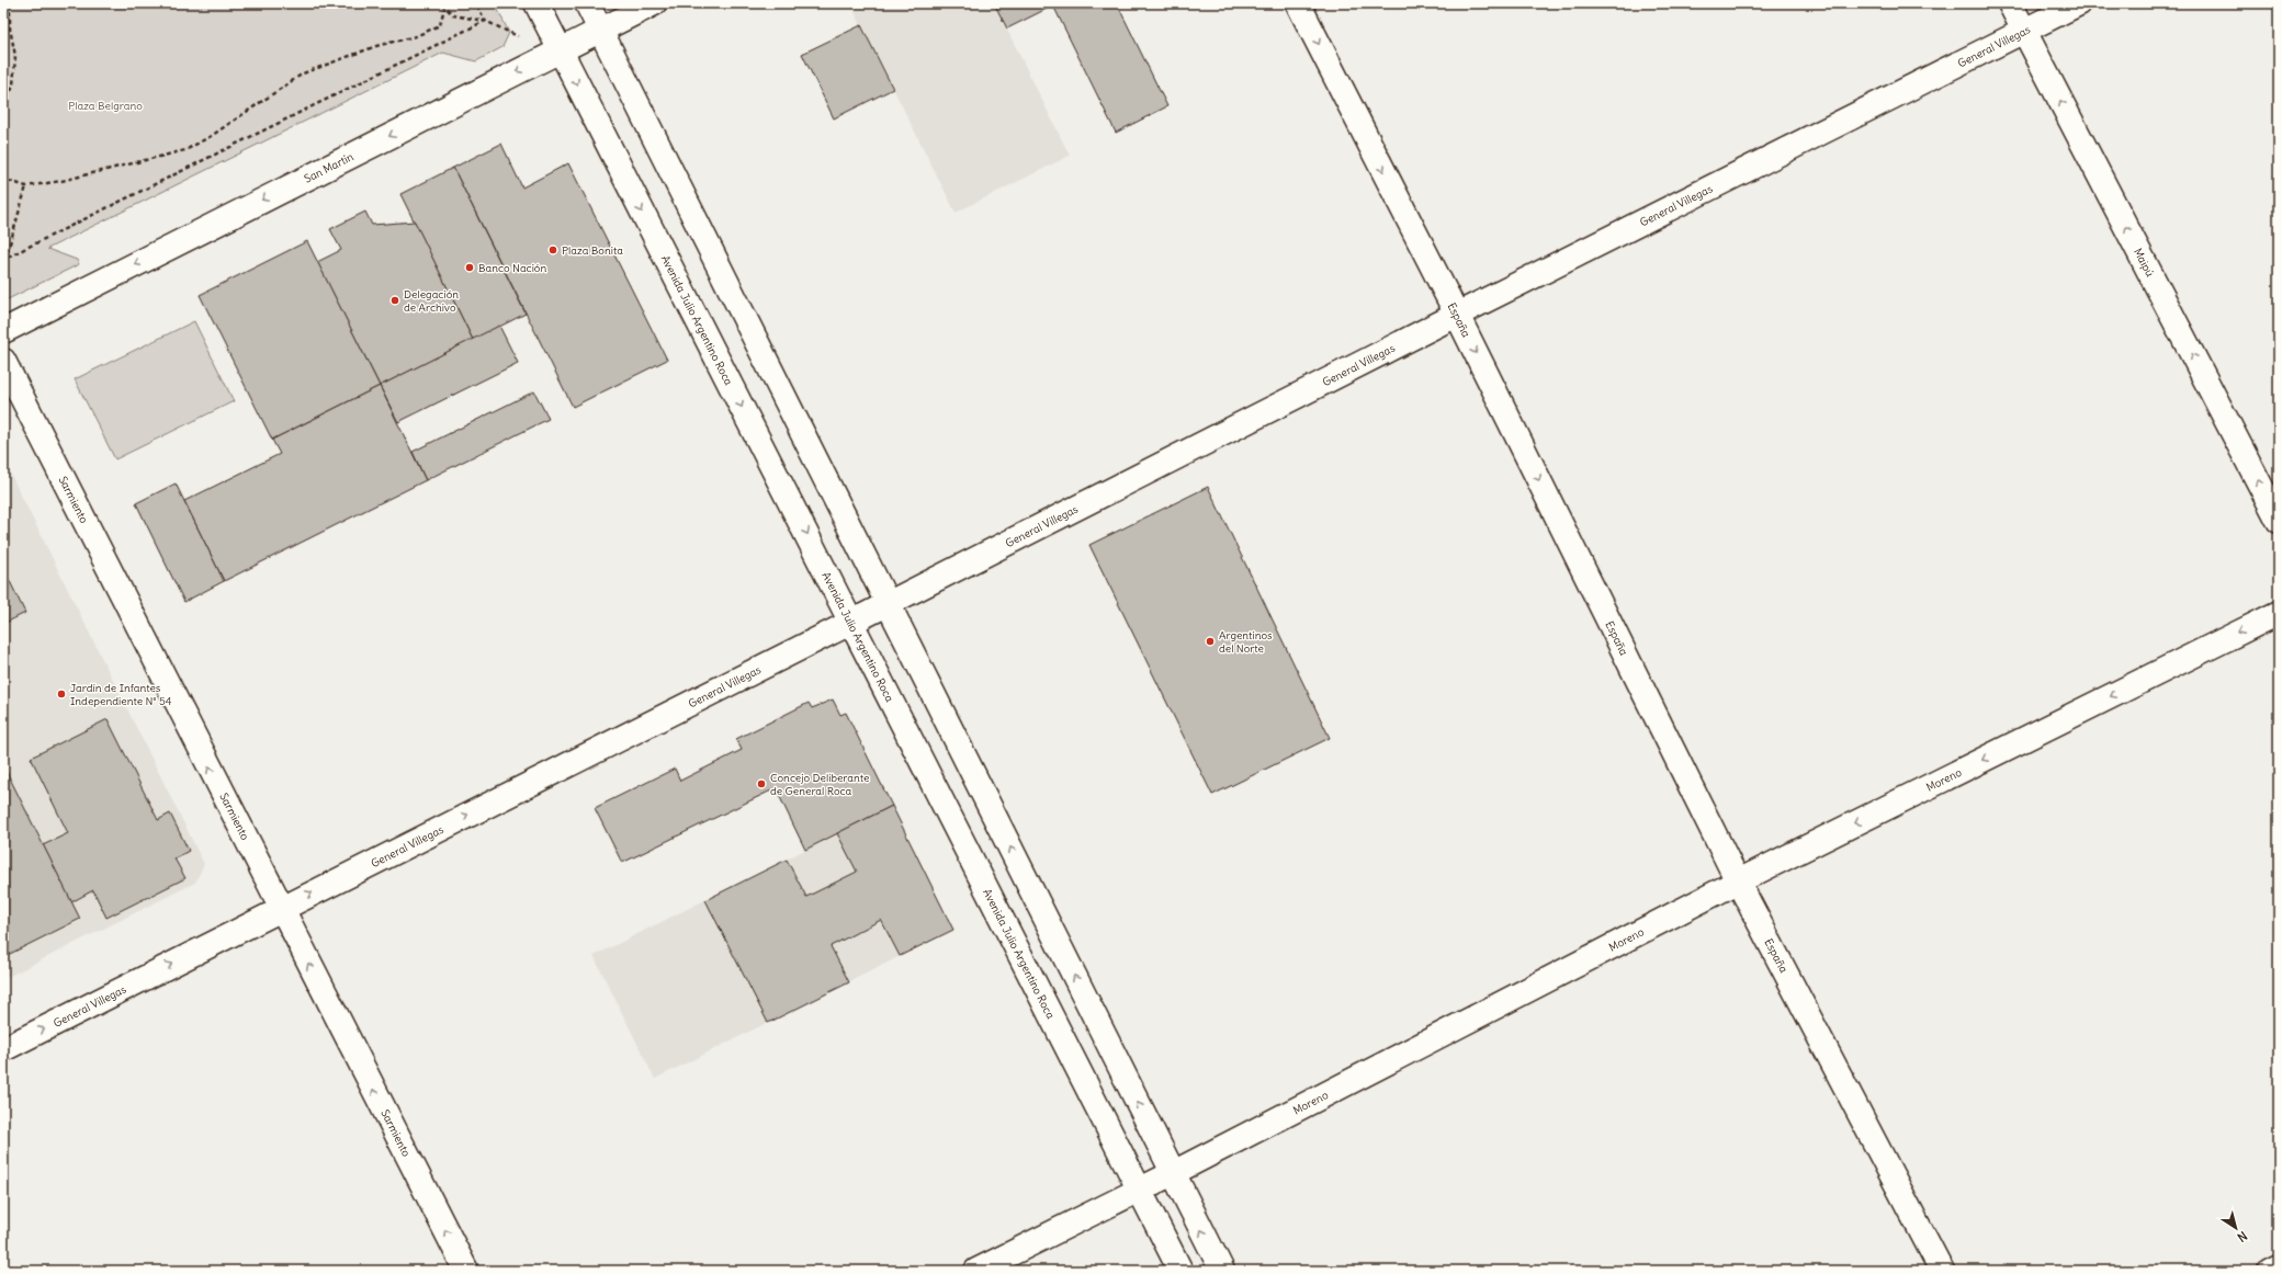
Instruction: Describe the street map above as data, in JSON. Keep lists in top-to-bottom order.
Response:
{
  "streets": {
    "street": [
      "General Villegas",
      "San Martín",
      "Maipú",
      "Avenida Julio Argentino Roca",
      "España",
      "Sarmiento",
      "Moreno"
    ]
  },
  "crossings": [
    ["General Villegas", "Maipú"],
    ["General Villegas", "Avenida Julio Argentino Roca"],
    ["General Villegas", "España"],
    ["General Villegas", "Sarmiento"],
    ["San Martín", "Avenida Julio Argentino Roca"],
    ["Avenida Julio Argentino Roca", "Moreno"],
    ["España", "Moreno"]
  ],
  "one_way": [
    "General Villegas",
    "San Martín",
    "Maipú",
    "España",
    "Sarmiento",
    "Moreno"
  ],
  "parks": ["Plaza Belgrano"],
  "places": [
    "Plaza Bonita",
    "Banco Nación",
    "Delegación de Archivo",
    "Argentinos del Norte",
    "Jardín de Infantes Independiente N° 54",
    "Concejo Deliberante de General Roca"
  ],
  "north": "bottom right"
}
